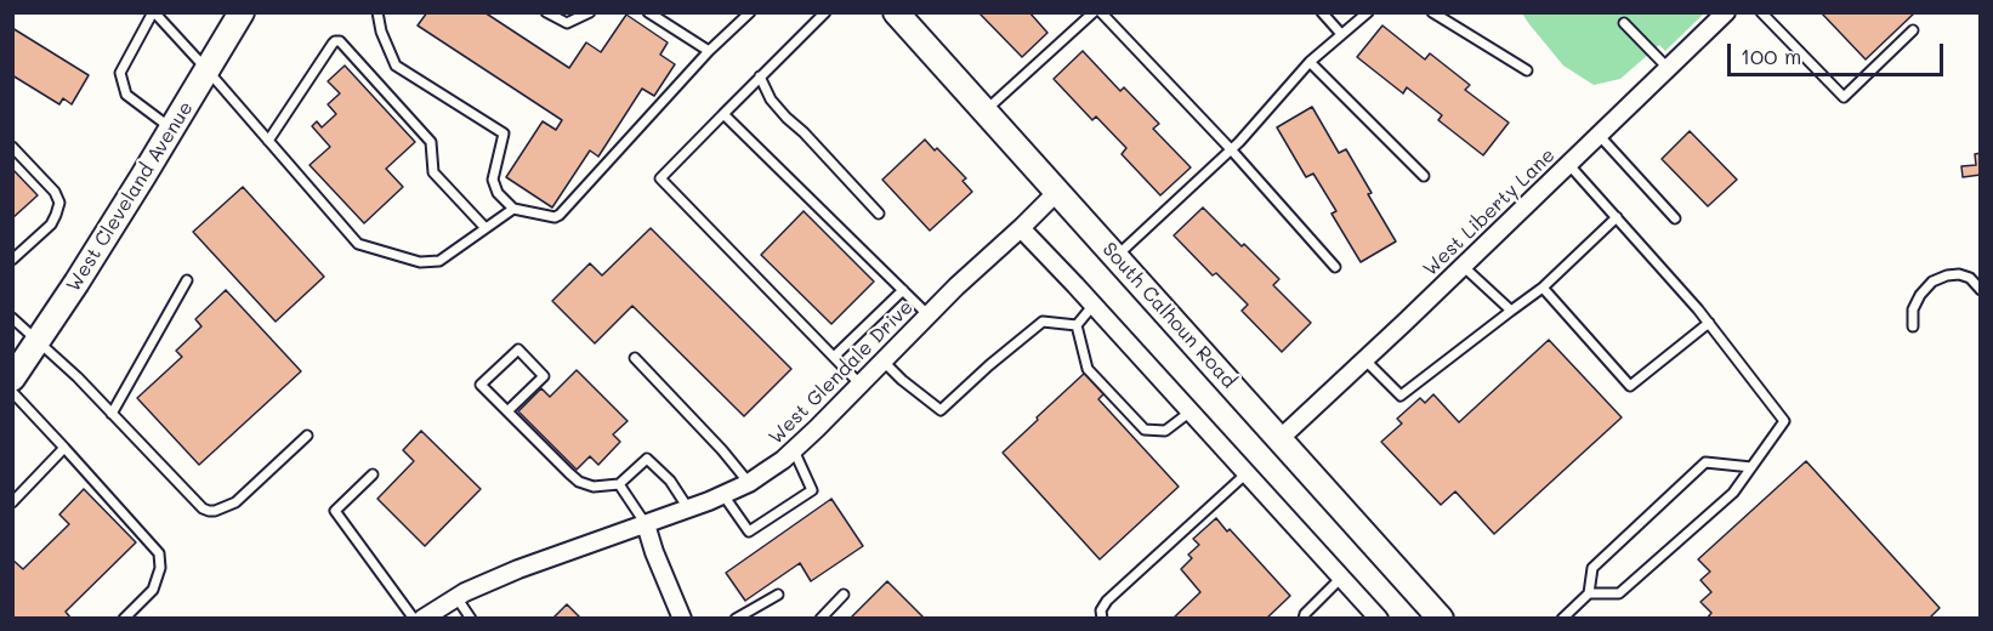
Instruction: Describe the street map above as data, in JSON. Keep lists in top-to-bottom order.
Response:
{
  "streets": {
    "street": [
      "West Cleveland Avenue",
      "West Liberty Lane",
      "South Calhoun Road",
      "West Glendale Drive"
    ]
  },
  "crossings": [
    ["West Liberty Lane", "South Calhoun Road"],
    ["South Calhoun Road", "West Glendale Drive"]
  ],
  "scale_bar": "100 m"
}
